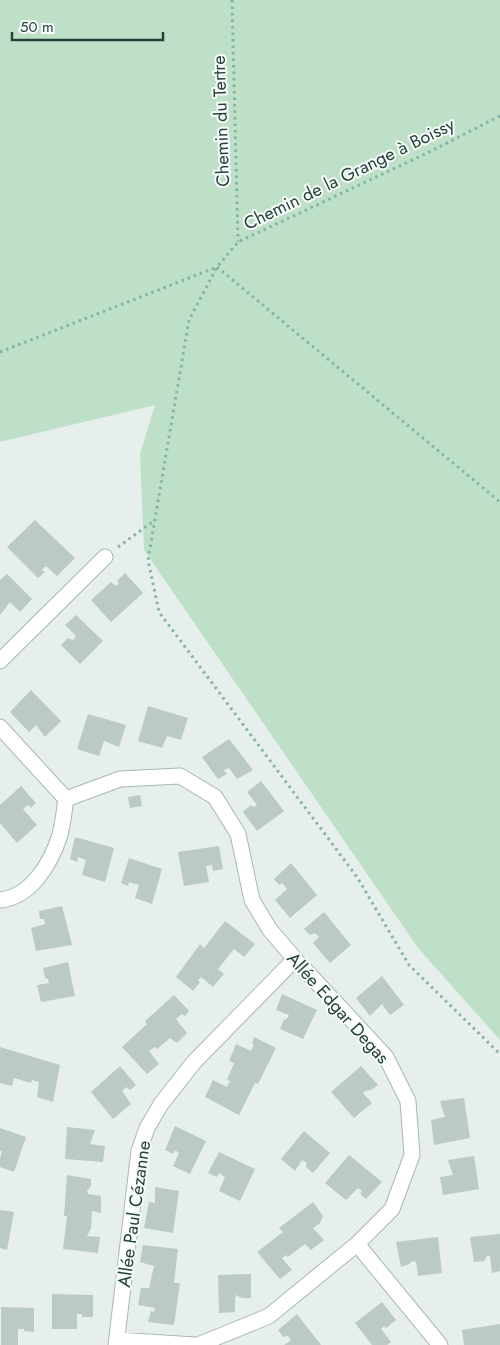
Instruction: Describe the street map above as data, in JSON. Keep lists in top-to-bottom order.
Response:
{
  "streets": {
    "street": ["Allée Edgar Degas", "Allée Paul Cézanne"],
    "path": ["Chemin du Tertre", "Chemin de la Grange à Boissy"]
  },
  "crossings": [
    ["Chemin du Tertre", "Chemin de la Grange à Boissy"],
    ["Allée Edgar Degas", "Allée Paul Cézanne"]
  ],
  "scale_bar": "50 m"
}
